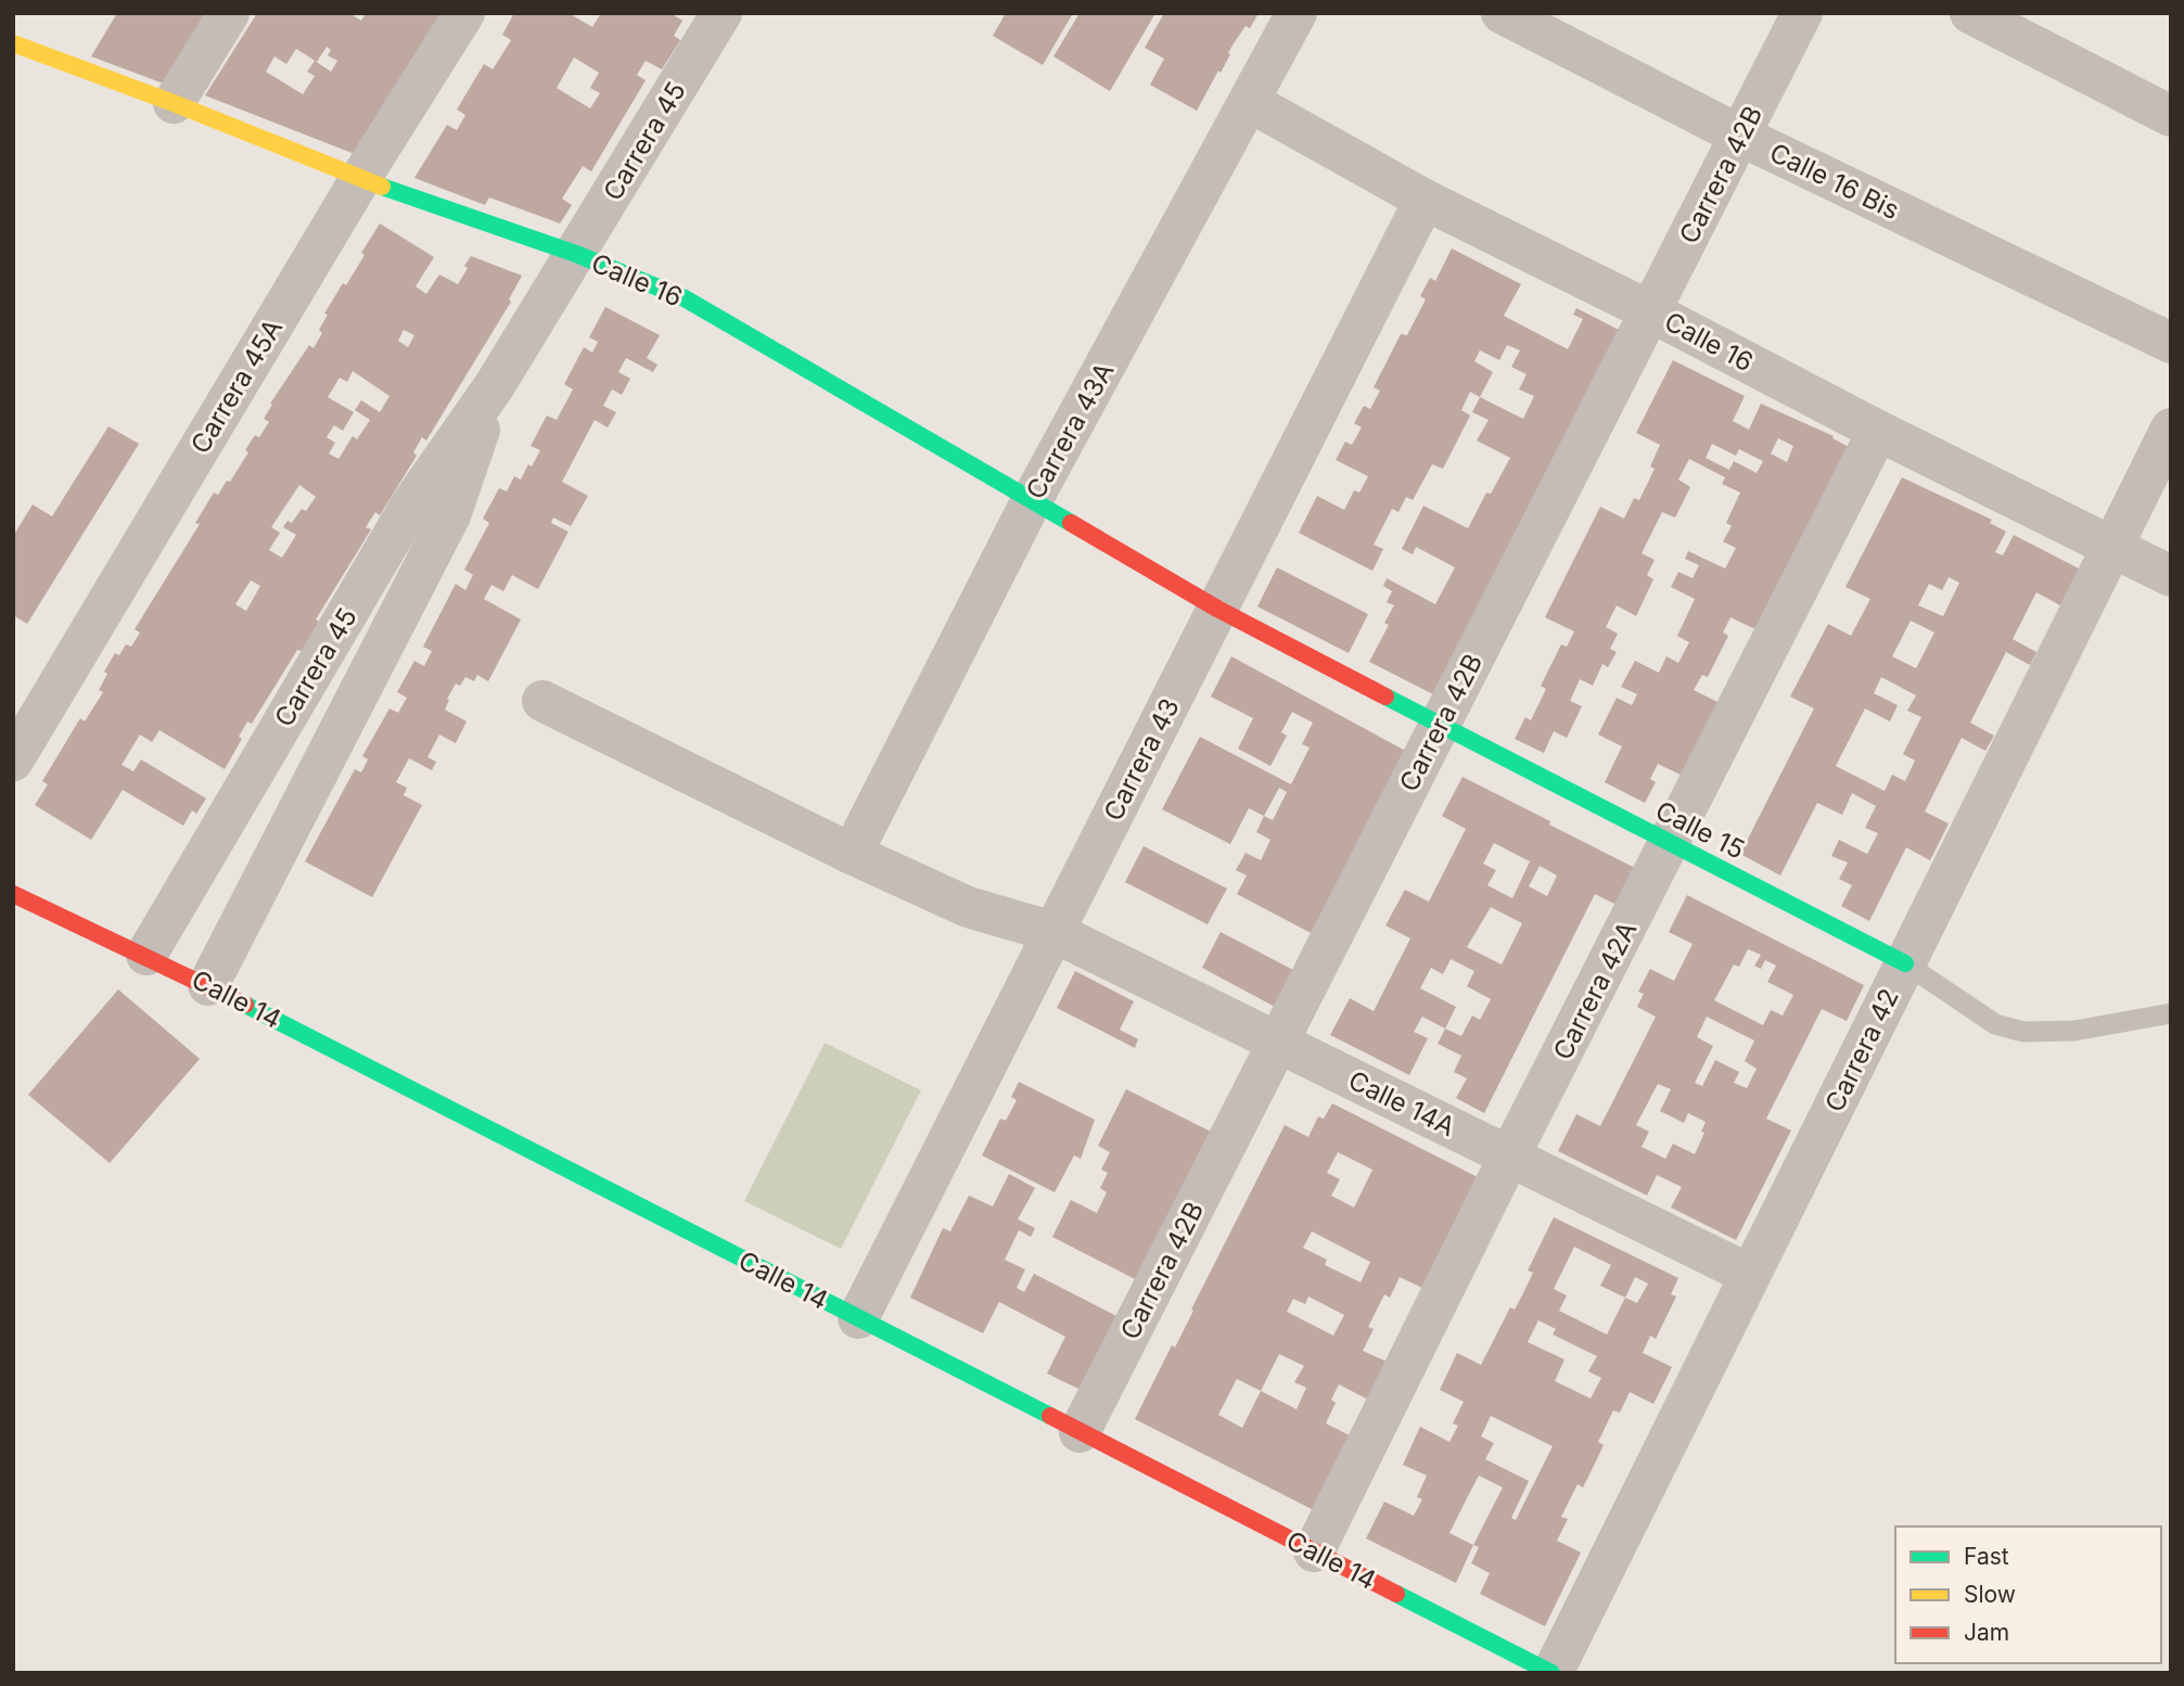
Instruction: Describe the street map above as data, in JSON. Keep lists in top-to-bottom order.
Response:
{
  "streets": {
    "street": [
      "Carrera 45",
      "Carrera 42B",
      "Calle 16 Bis",
      "Calle 16",
      "Carrera 45A",
      "Carrera 43A",
      "Carrera 43",
      "Calle 15",
      "Carrera 42A",
      "Calle 14",
      "Carrera 42",
      "Calle 14A"
    ]
  },
  "crossings": [
    ["Carrera 45", "Calle 16"],
    ["Carrera 45", "Calle 14"],
    ["Carrera 42B", "Calle 16 Bis"],
    ["Carrera 42B", "Calle 16"],
    ["Carrera 42B", "Calle 15"],
    ["Carrera 42B", "Calle 14"],
    ["Carrera 42B", "Calle 14A"],
    ["Calle 16", "Carrera 45A"],
    ["Calle 16", "Carrera 43A"],
    ["Calle 16", "Carrera 43"],
    ["Calle 16", "Calle 15"],
    ["Calle 16", "Carrera 42A"],
    ["Calle 16", "Carrera 42"],
    ["Carrera 43A", "Calle 14A"],
    ["Carrera 43", "Calle 15"],
    ["Carrera 43", "Calle 14"],
    ["Carrera 43", "Calle 14A"],
    ["Calle 15", "Carrera 42A"],
    ["Calle 15", "Carrera 42"],
    ["Carrera 42A", "Calle 14"],
    ["Carrera 42A", "Calle 14A"],
    ["Calle 14", "Carrera 42"],
    ["Carrera 42", "Calle 14A"]
  ],
  "legend": ["Fast", "Slow", "Jam"]
}
